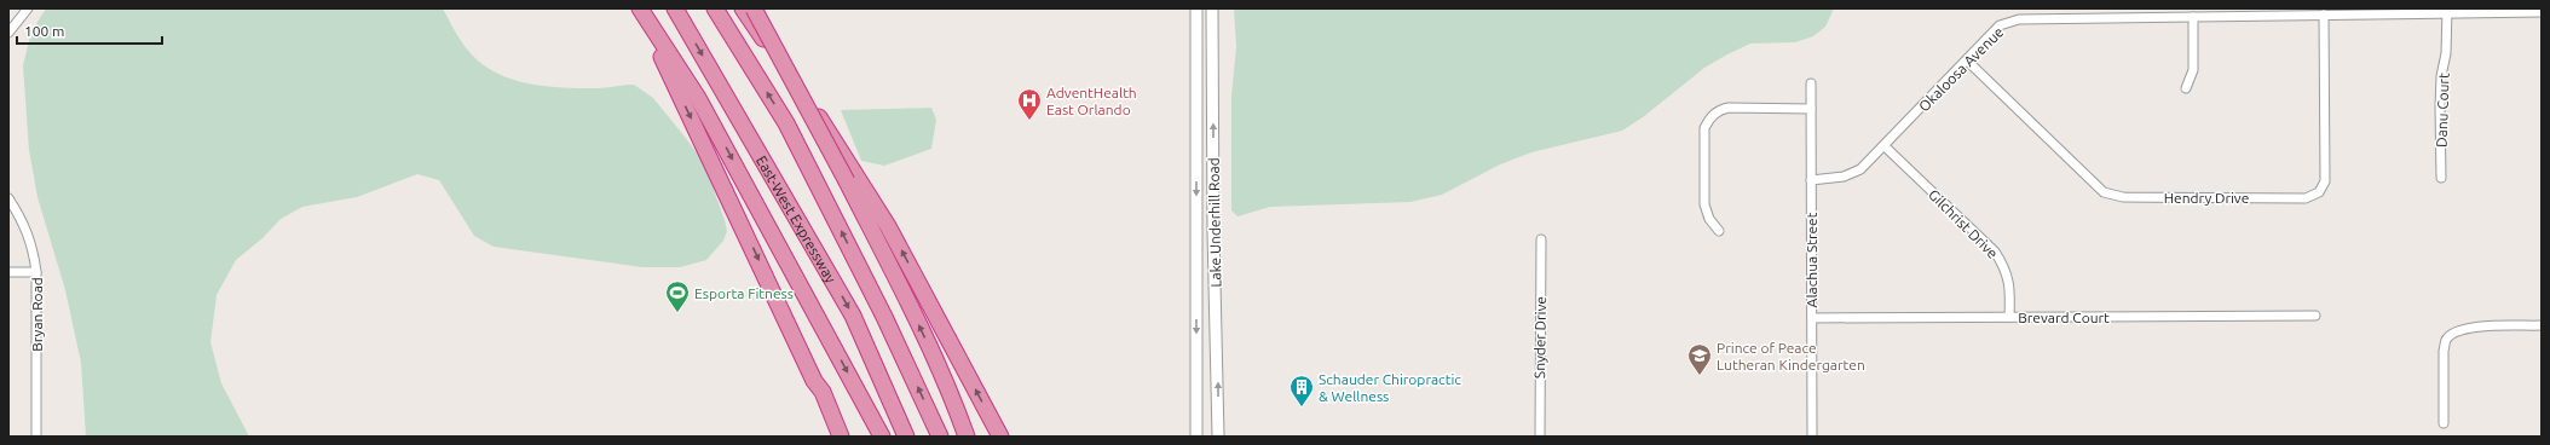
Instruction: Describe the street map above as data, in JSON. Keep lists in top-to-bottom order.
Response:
{
  "streets": {
    "highway": ["East-West Expressway"],
    "street": [
      "Okaloosa Avenue",
      "Danu Court",
      "Hendry Drive",
      "Lake Underhill Road",
      "Gilchrist Drive",
      "Alachua Street",
      "Bryan Road",
      "Brevard Court",
      "Snyder Drive"
    ]
  },
  "crossings": [
    ["Okaloosa Avenue", "Danu Court"],
    ["Okaloosa Avenue", "Hendry Drive"],
    ["Okaloosa Avenue", "Gilchrist Drive"],
    ["Okaloosa Avenue", "Alachua Street"],
    ["Gilchrist Drive", "Brevard Court"],
    ["Alachua Street", "Brevard Court"]
  ],
  "places": {
    "hospital": ["AdventHealth East Orlando"],
    "sports": ["Esporta Fitness"],
    "school or university": ["Prince of Peace Lutheran Kindergarten"],
    "building": ["Schauder Chiropractic & Wellness"]
  },
  "scale_bar": "100 m"
}
